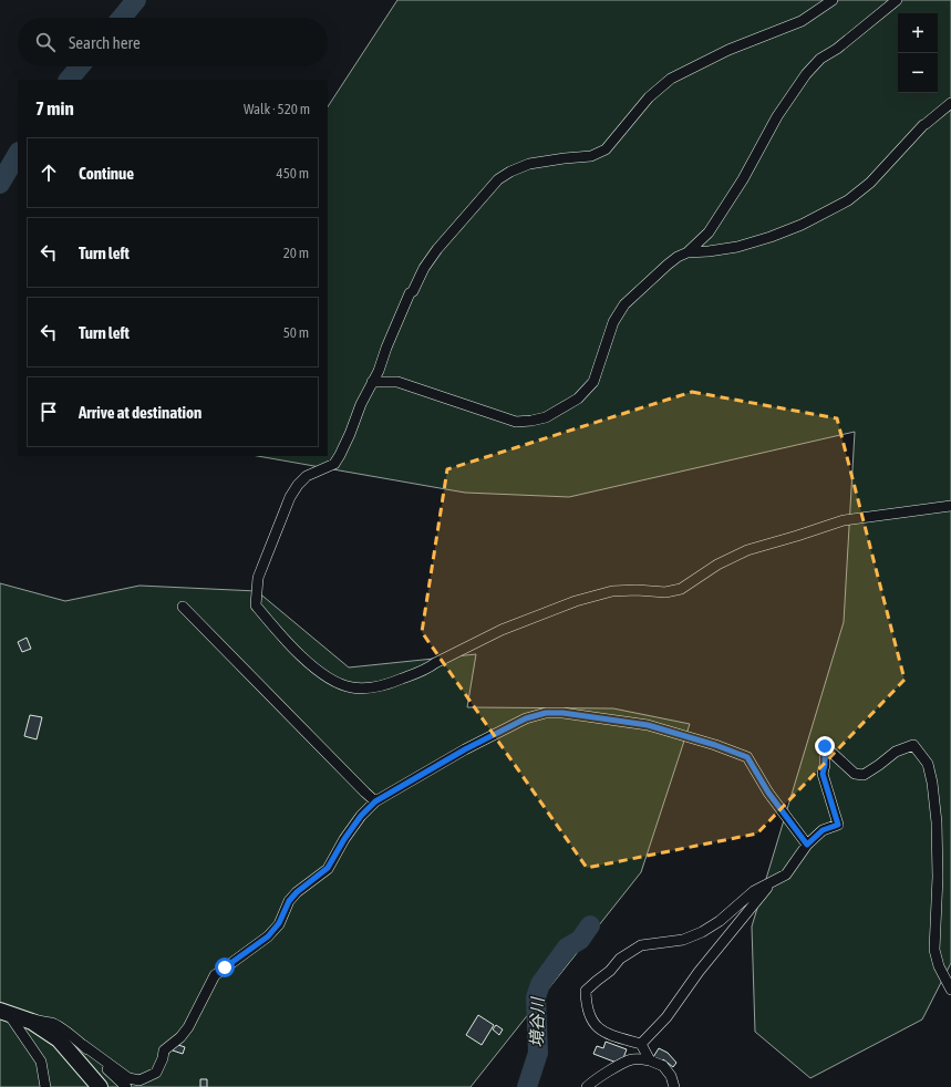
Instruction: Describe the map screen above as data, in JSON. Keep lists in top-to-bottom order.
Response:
{
  "water": ["境谷川"],
  "page": {
    "map_buttons": ["+", "−"],
    "search": "Search here",
    "heading": ["7 min", "Walk · 520 m"],
    "list": [
      ["Continue", "450 m"],
      ["Turn left", "20 m"],
      ["Turn left", "50 m"],
      "Arrive at destination"
    ]
  }
}
